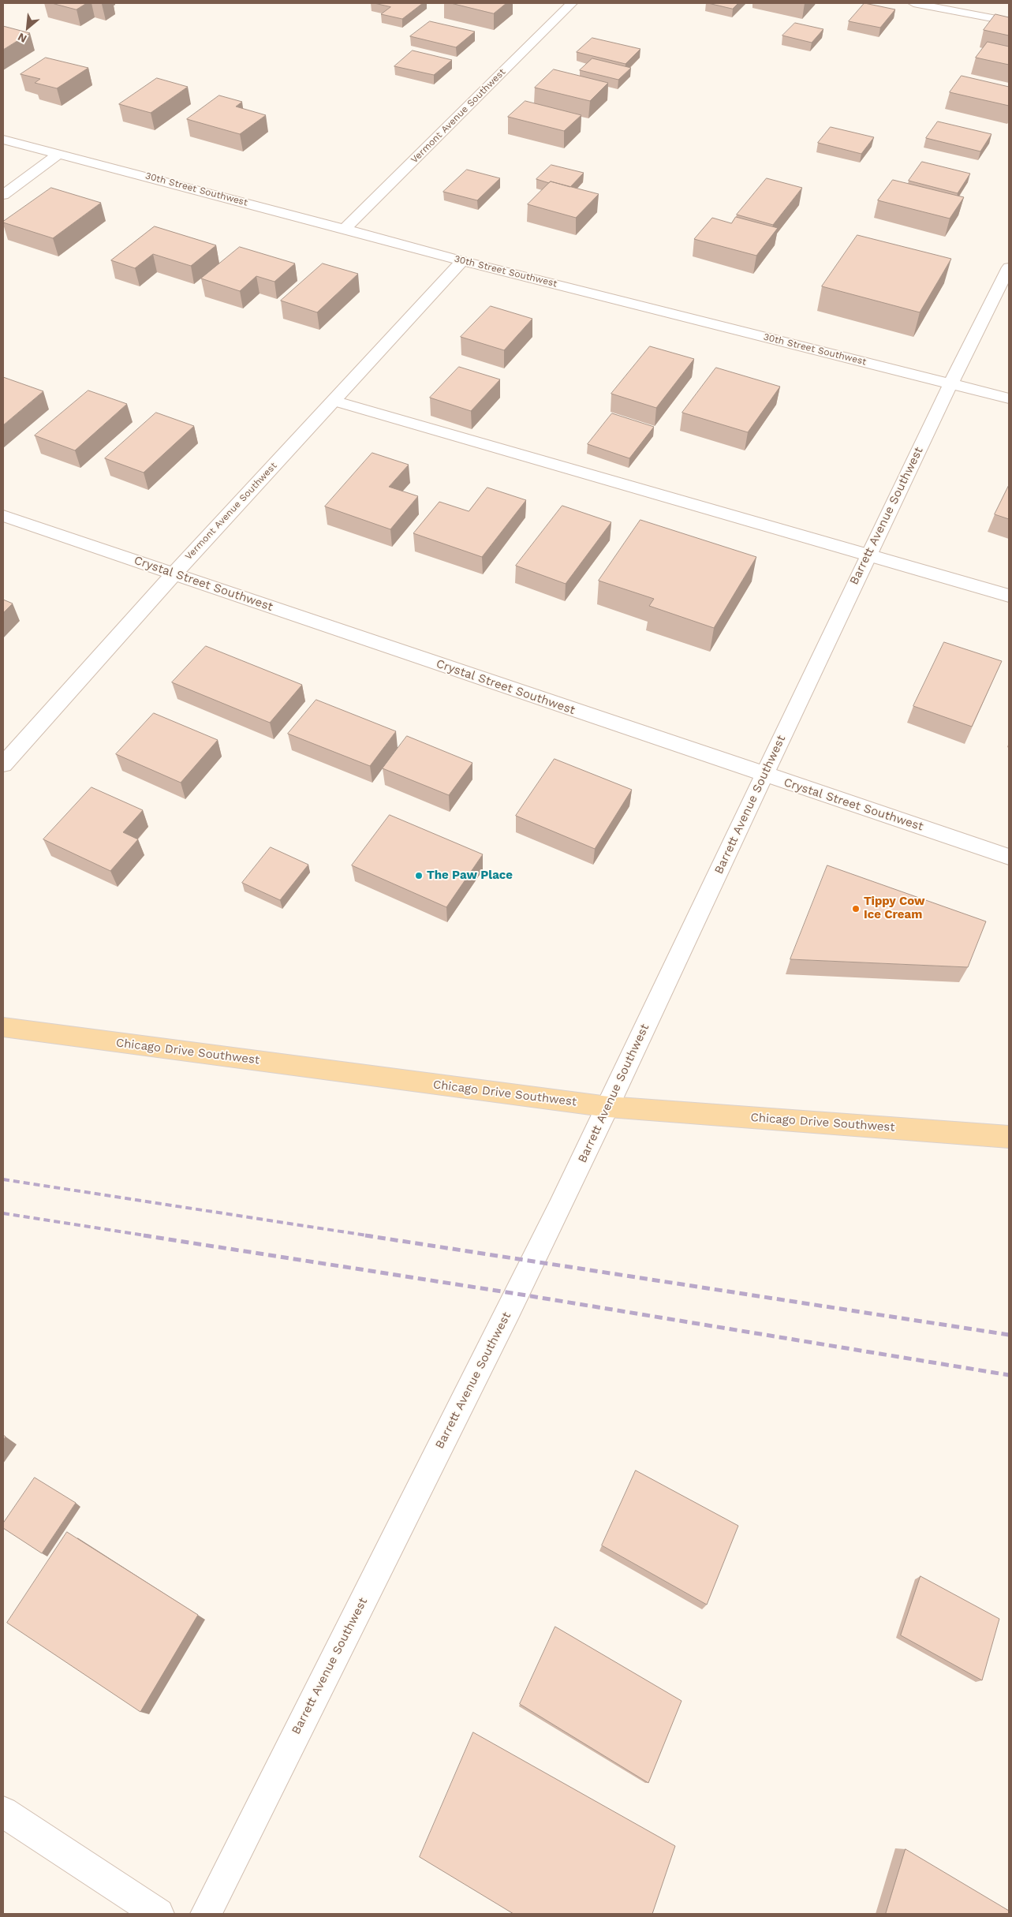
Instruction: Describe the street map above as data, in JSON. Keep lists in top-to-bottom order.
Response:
{
  "streets": {
    "main road": ["Chicago Drive Southwest"],
    "street": [
      "Vermont Avenue Southwest",
      "30th Street Southwest",
      "Barrett Avenue Southwest",
      "Crystal Street Southwest"
    ]
  },
  "crossings": [
    ["Vermont Avenue Southwest", "30th Street Southwest"],
    ["Vermont Avenue Southwest", "Crystal Street Southwest"],
    ["30th Street Southwest", "Barrett Avenue Southwest"],
    ["Barrett Avenue Southwest", "Crystal Street Southwest"],
    ["Barrett Avenue Southwest", "Chicago Drive Southwest"]
  ],
  "places": ["The Paw Place", "Tippy Cow Ice Cream"],
  "north": "bottom left"
}
